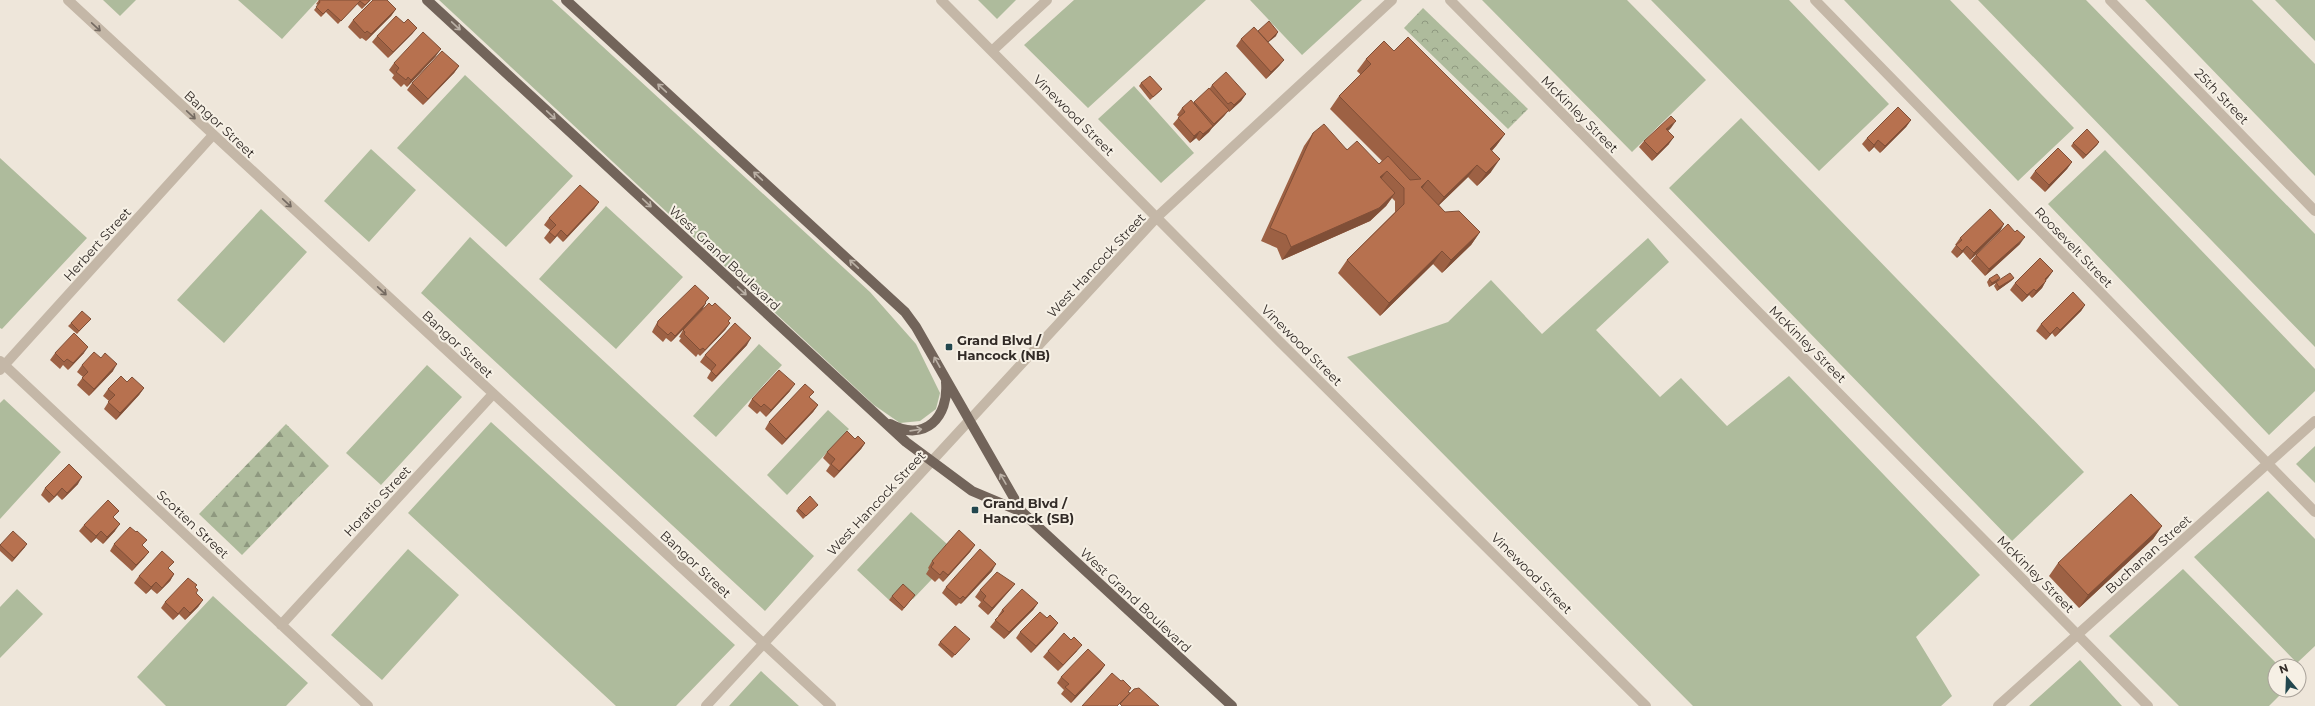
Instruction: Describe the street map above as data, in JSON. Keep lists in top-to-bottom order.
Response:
{
  "streets": {
    "main road": ["West Grand Boulevard"],
    "street": [
      "25th Street",
      "McKinley Street",
      "Vinewood Street",
      "Bangor Street",
      "Herbert Street",
      "Roosevelt Street",
      "West Hancock Street",
      "Horatio Street",
      "Scotten Street",
      "Buchanan Street"
    ]
  },
  "crossings": [
    ["McKinley Street", "Buchanan Street"],
    ["Vinewood Street", "West Hancock Street"],
    ["Bangor Street", "Herbert Street"],
    ["Bangor Street", "West Hancock Street"],
    ["Bangor Street", "Horatio Street"],
    ["Herbert Street", "Scotten Street"],
    ["Roosevelt Street", "Buchanan Street"],
    ["West Grand Boulevard", "West Hancock Street"],
    ["Horatio Street", "Scotten Street"]
  ],
  "one_way": ["Bangor Street"],
  "places": {
    "transit": ["Grand Blvd / Hancock (NB)", "Grand Blvd / Hancock (SB)"]
  },
  "north": "top"
}
